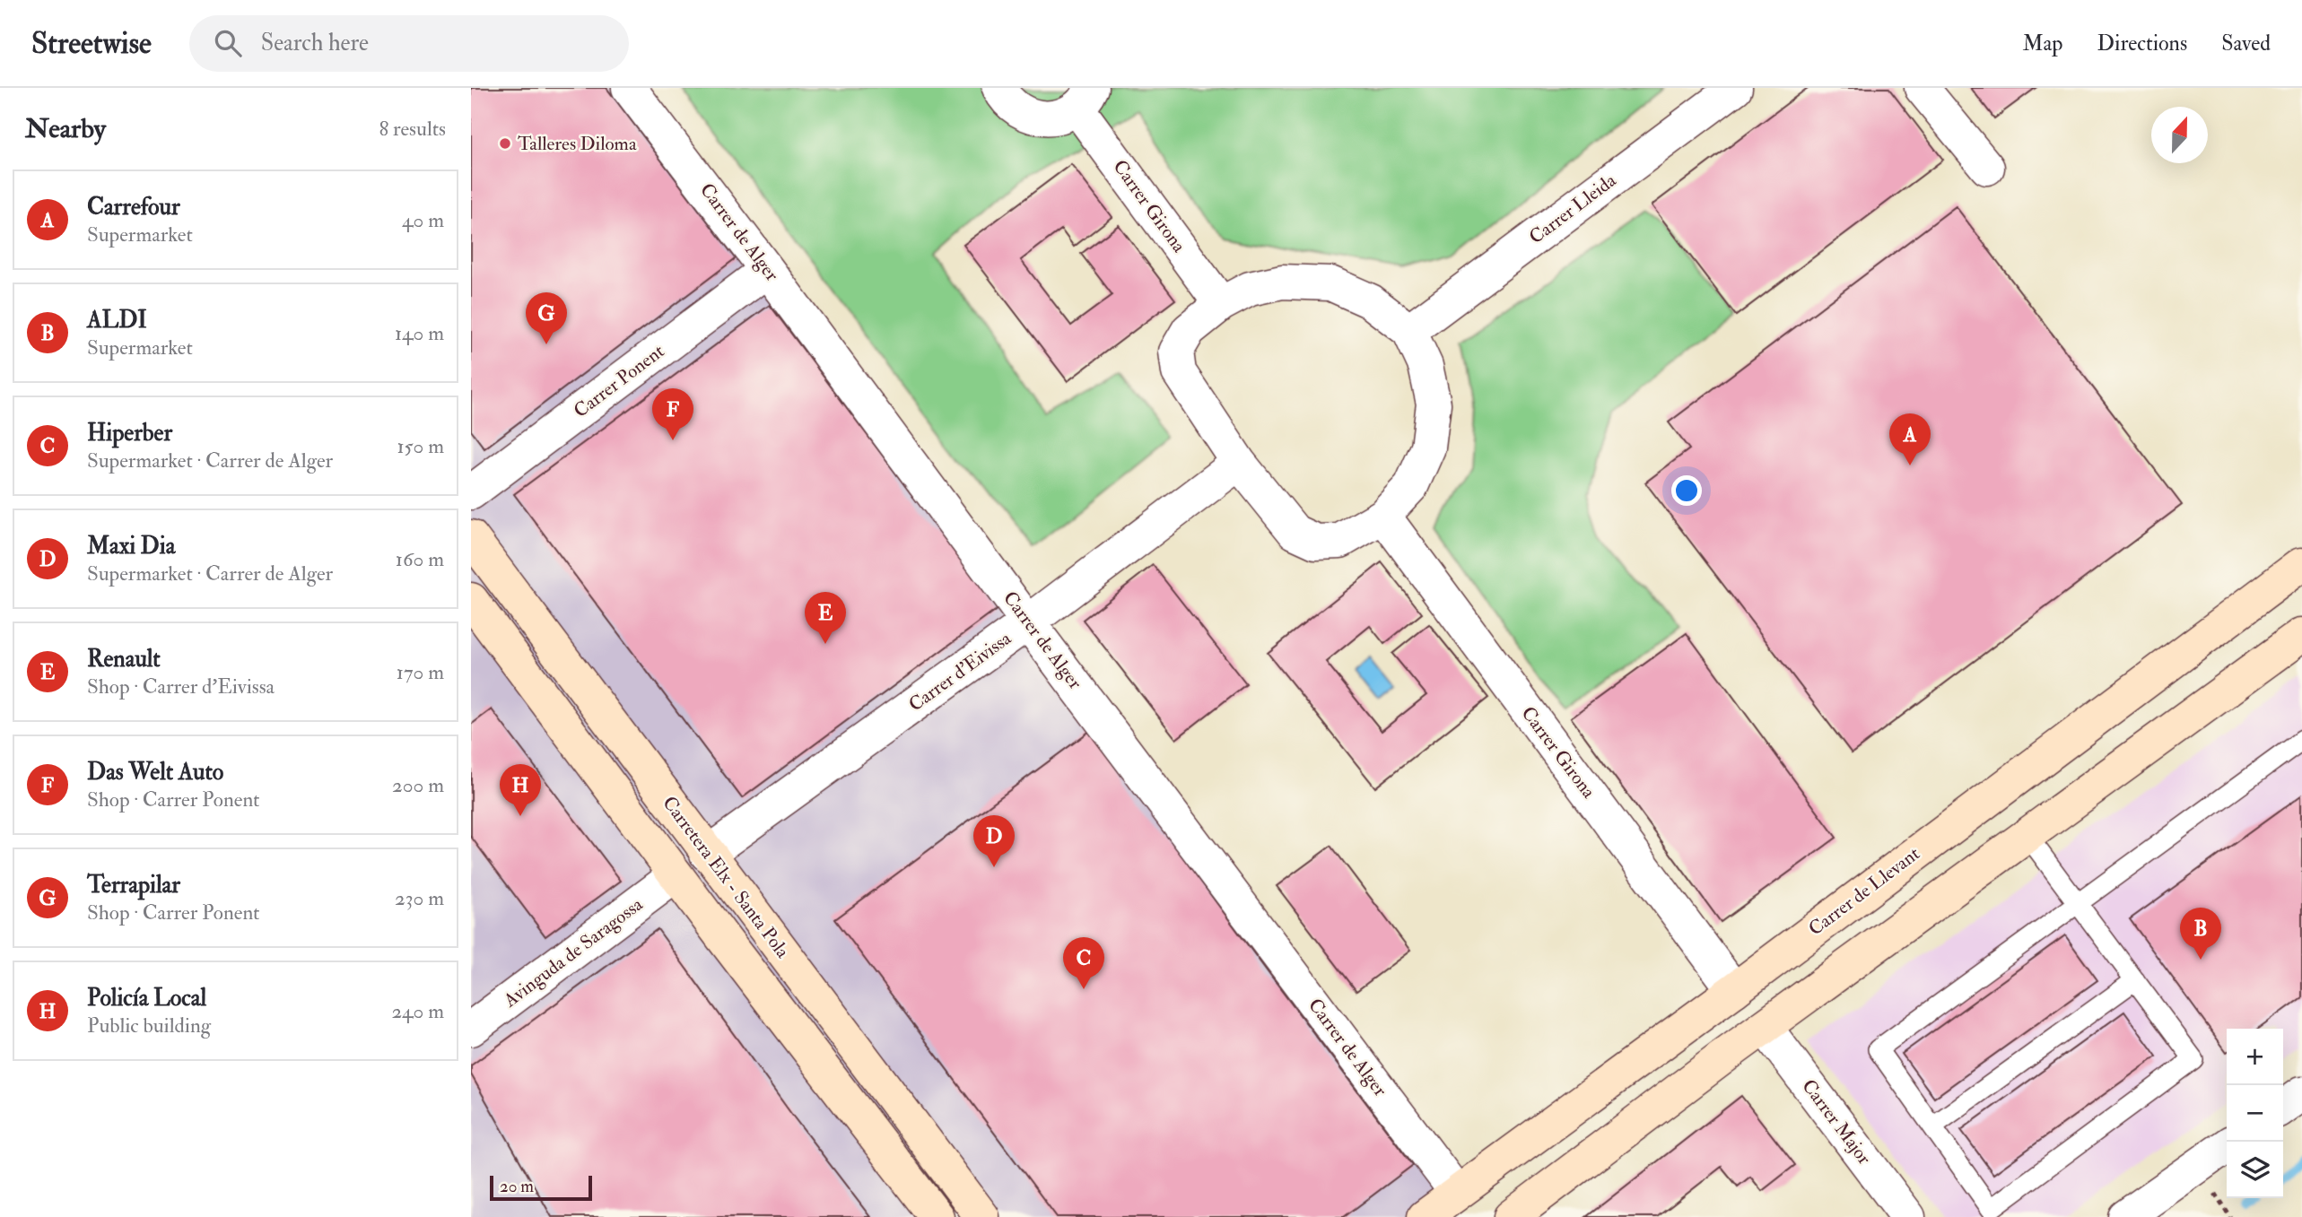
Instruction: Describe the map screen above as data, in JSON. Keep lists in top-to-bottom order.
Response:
{
  "streets": {
    "main road": ["Carretera Elx - Santa Pola", "Carrer de Llevant"],
    "street": [
      "Carrer Girona",
      "Carrer Lleida",
      "Carrer de Alger",
      "Carrer Ponent",
      "Carrer d'Eivissa",
      "Avinguda de Saragossa",
      "Carrer Major"
    ]
  },
  "crossings": [
    ["Carrer Girona", "Carrer de Llevant"],
    ["Carrer de Alger", "Carrer Ponent"],
    ["Carrer de Alger", "Carrer d'Eivissa"],
    ["Carrer de Alger", "Carrer de Llevant"],
    ["Carrer d'Eivissa", "Carretera Elx - Santa Pola"],
    ["Carretera Elx - Santa Pola", "Avinguda de Saragossa"]
  ],
  "places": ["Talleres Diloma"],
  "scale_bar": "20 m",
  "north": "top",
  "page": {
    "header": "Streetwise",
    "search": "Search here",
    "nav": ["Map", "Directions", "Saved"],
    "heading": ["Nearby", "8 results"],
    "list": [
      {
        "mark": "A",
        "name": "Carrefour",
        "note": "Supermarket",
        "value": "40 m"
      },
      {
        "mark": "B",
        "name": "ALDI",
        "note": "Supermarket",
        "value": "140 m"
      },
      {
        "mark": "C",
        "name": "Hiperber",
        "note": "Supermarket · Carrer de Alger",
        "value": "150 m"
      },
      {
        "mark": "D",
        "name": "Maxi Dia",
        "note": "Supermarket · Carrer de Alger",
        "value": "160 m"
      },
      {
        "mark": "E",
        "name": "Renault",
        "note": "Shop · Carrer d'Eivissa",
        "value": "170 m"
      },
      {
        "mark": "F",
        "name": "Das Welt Auto",
        "note": "Shop · Carrer Ponent",
        "value": "200 m"
      },
      {
        "mark": "G",
        "name": "Terrapilar",
        "note": "Shop · Carrer Ponent",
        "value": "230 m"
      },
      {
        "mark": "H",
        "name": "Policía Local",
        "note": "Public building",
        "value": "240 m"
      }
    ],
    "pins": [
      "G",
      "F",
      "A",
      "E",
      "H",
      "D",
      "B",
      "C"
    ],
    "map_buttons": ["+", "−"],
    "scale": "20 m"
  }
}
